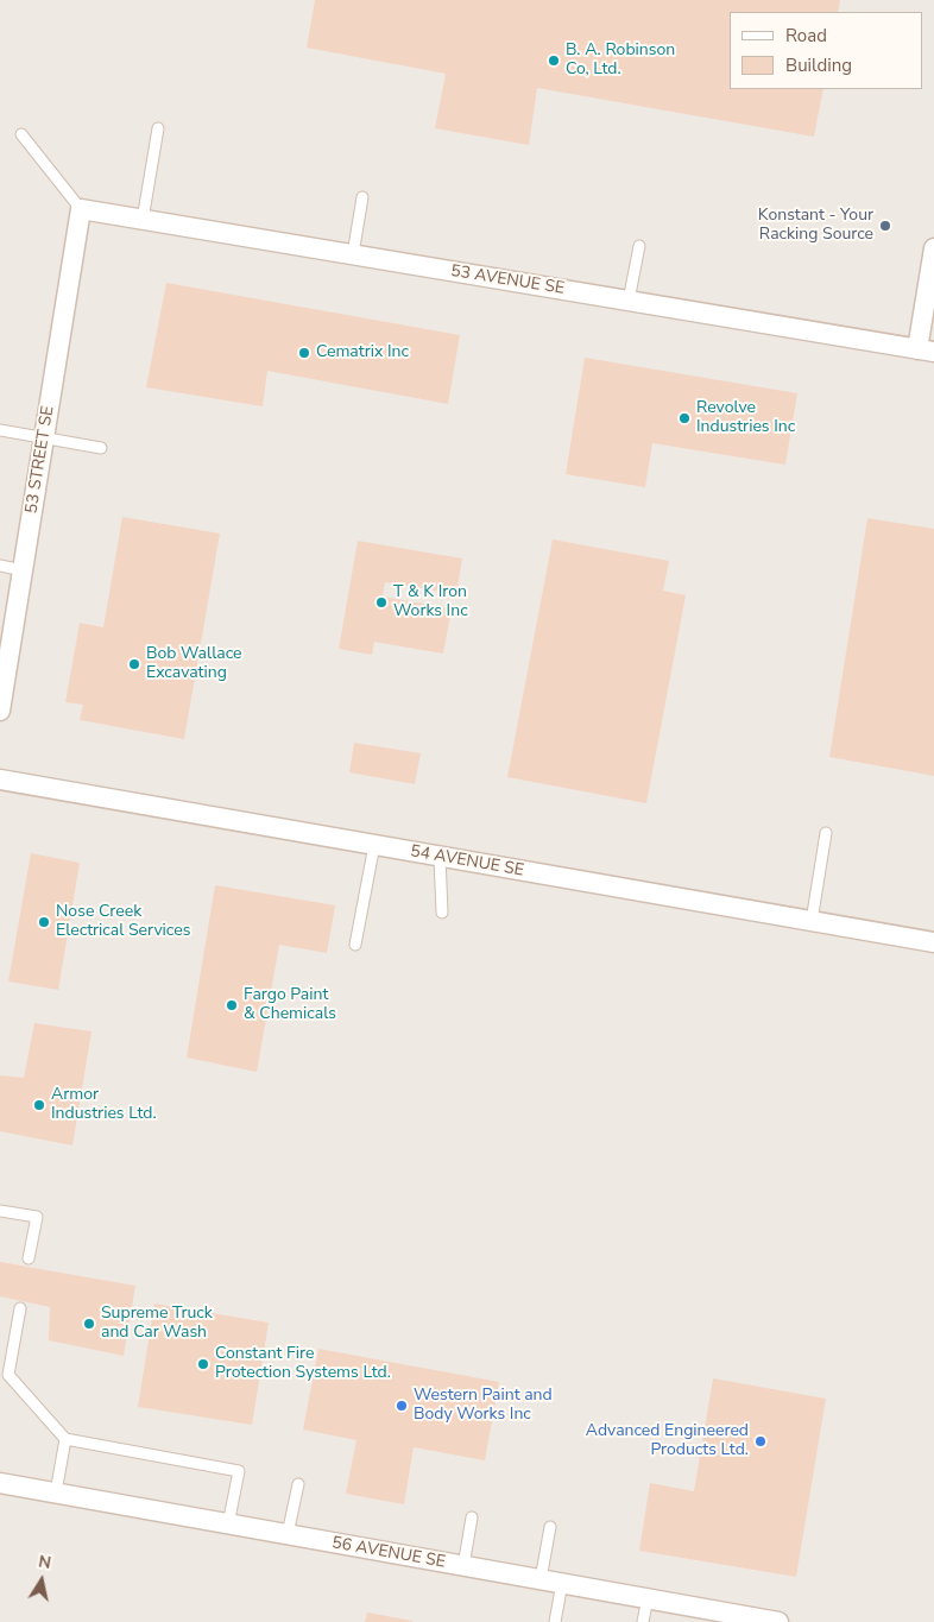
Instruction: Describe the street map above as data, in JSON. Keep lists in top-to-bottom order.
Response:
{
  "streets": {
    "street": [
      "53 AVENUE SE",
      "53 STREET SE",
      "54 AVENUE SE",
      "56 AVENUE SE"
    ]
  },
  "crossings": [
    ["53 AVENUE SE", "53 STREET SE"]
  ],
  "places": [
    "B. A. Robinson Co, Ltd.",
    "Konstant - Your Racking Source",
    "Cematrix Inc",
    "Revolve Industries Inc",
    "T & K Iron Works Inc",
    "Bob Wallace Excavating",
    "Nose Creek Electrical Services",
    "Fargo Paint & Chemicals",
    "Armor Industries Ltd.",
    "Supreme Truck and Car Wash",
    "Constant Fire Protection Systems Ltd.",
    "Western Paint and Body Works Inc",
    "Advanced Engineered Products Ltd."
  ],
  "legend": ["Road", "Building"],
  "north": "top"
}
